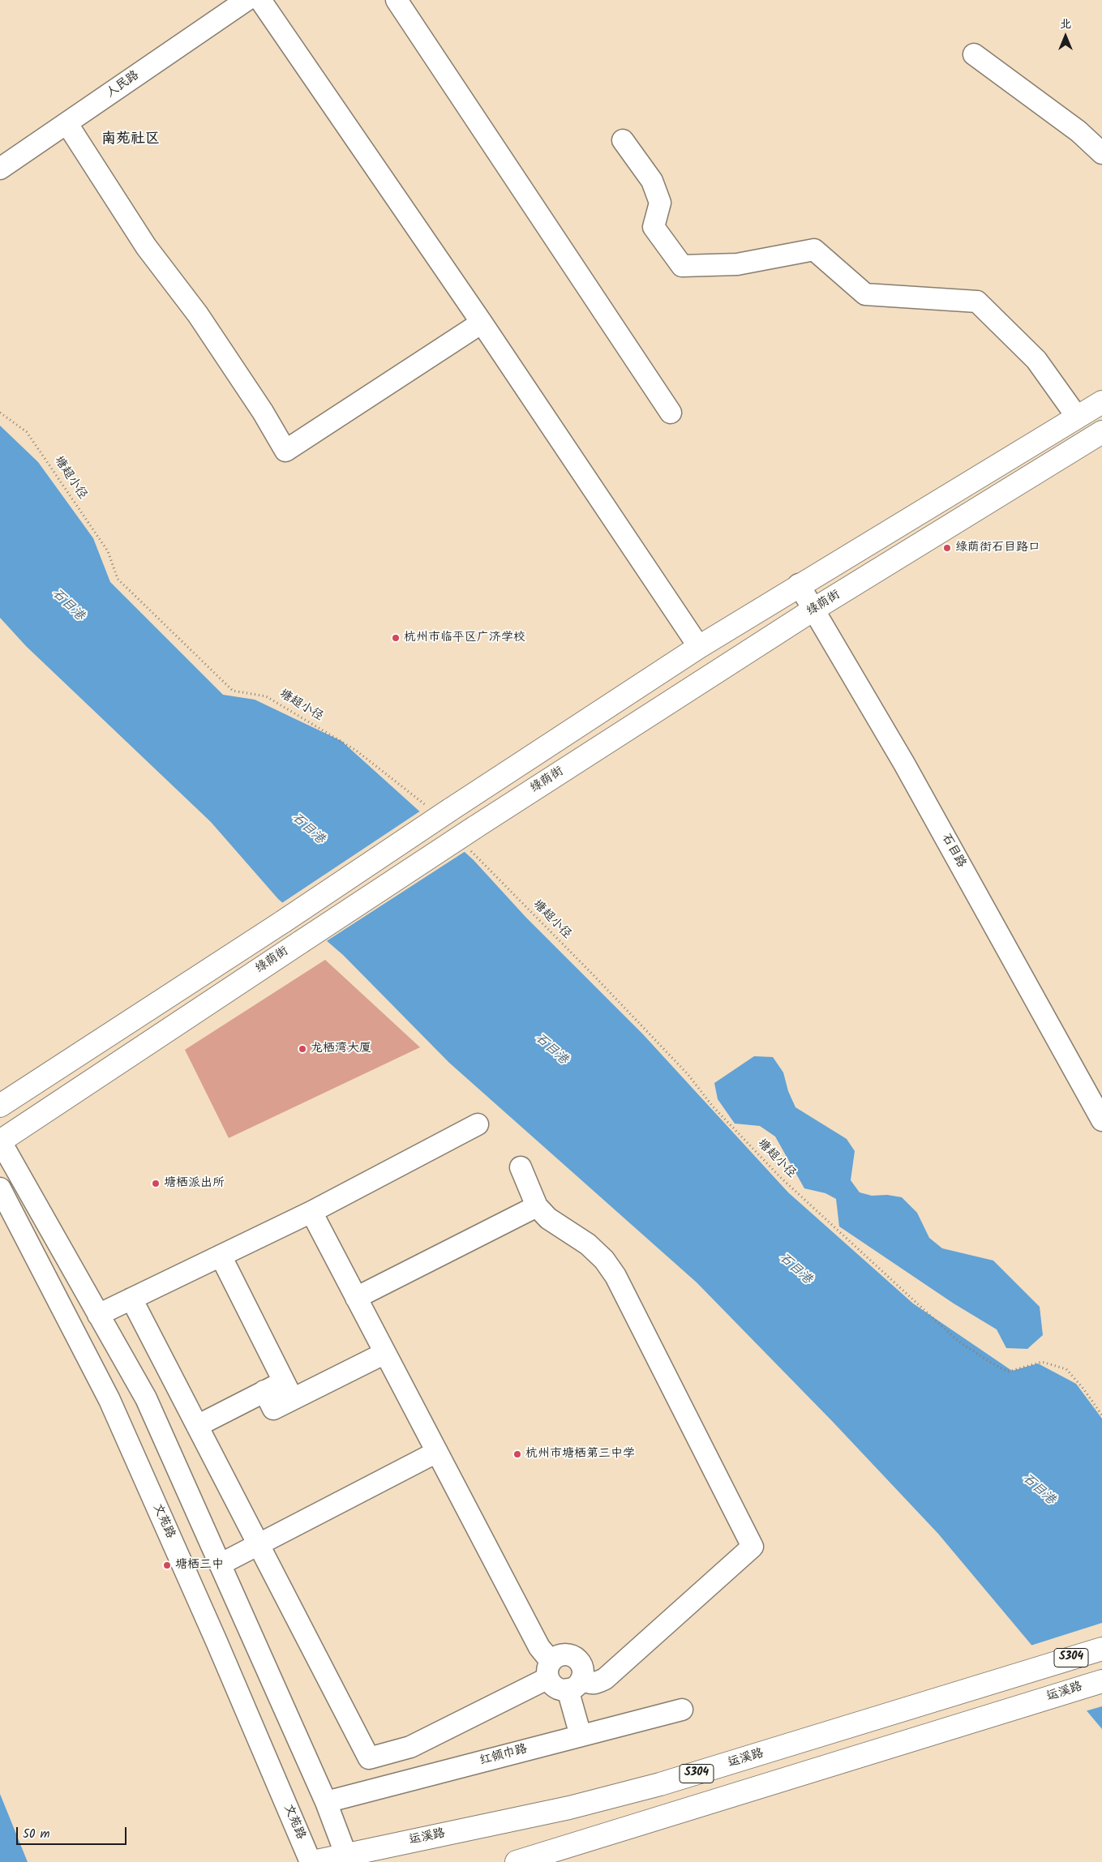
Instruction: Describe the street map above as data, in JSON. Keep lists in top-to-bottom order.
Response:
{
  "streets": {
    "main road": ["绿荫街", "S304", "运溪路"],
    "street": [
      "人民路",
      "石目路",
      "文苑路",
      "红领巾路"
    ],
    "path": ["塘超小径"]
  },
  "crossings": [
    ["绿荫街", "石目路"],
    ["文苑路", "运溪路"]
  ],
  "districts": ["南苑社区"],
  "water": ["石目港"],
  "places": [
    "绿荫街石目路口",
    "杭州市临平区广济学校",
    "龙栖湾大厦",
    "塘栖派出所",
    "杭州市塘栖第三中学",
    "塘栖三中"
  ],
  "scale_bar": "50 m",
  "north": "top"
}
